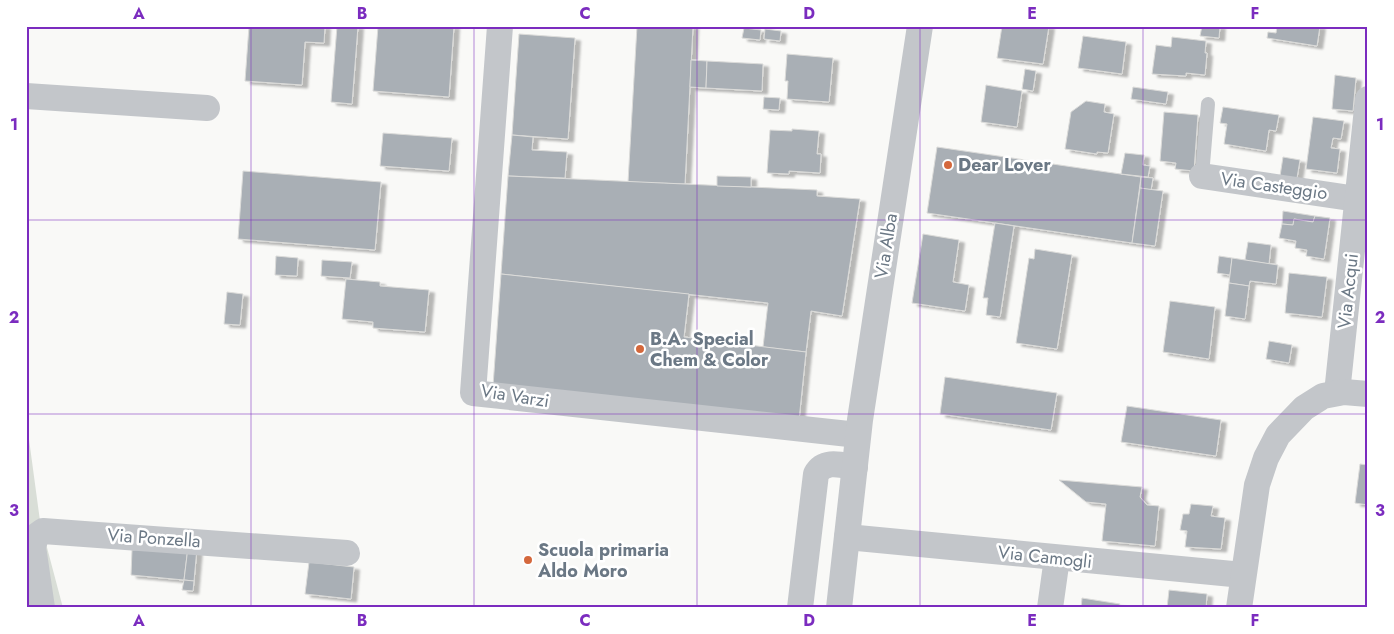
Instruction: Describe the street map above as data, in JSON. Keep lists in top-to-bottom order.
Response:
{
  "streets": {
    "street": [
      "Via Casteggio",
      "Via Alba",
      "Via Acqui",
      "Via Varzi",
      "Via Ponzella",
      "Via Camogli"
    ]
  },
  "crossings": [
    ["Via Casteggio", "Via Acqui"],
    ["Via Alba", "Via Varzi"],
    ["Via Alba", "Via Camogli"]
  ],
  "places": ["Dear Lover", "B.A. Special Chem & Color", "Scuola primaria Aldo Moro"],
  "grid": {
    "columns": [
      "A",
      "B",
      "C",
      "D",
      "E",
      "F"
    ],
    "rows": ["1", "2", "3"]
  }
}
